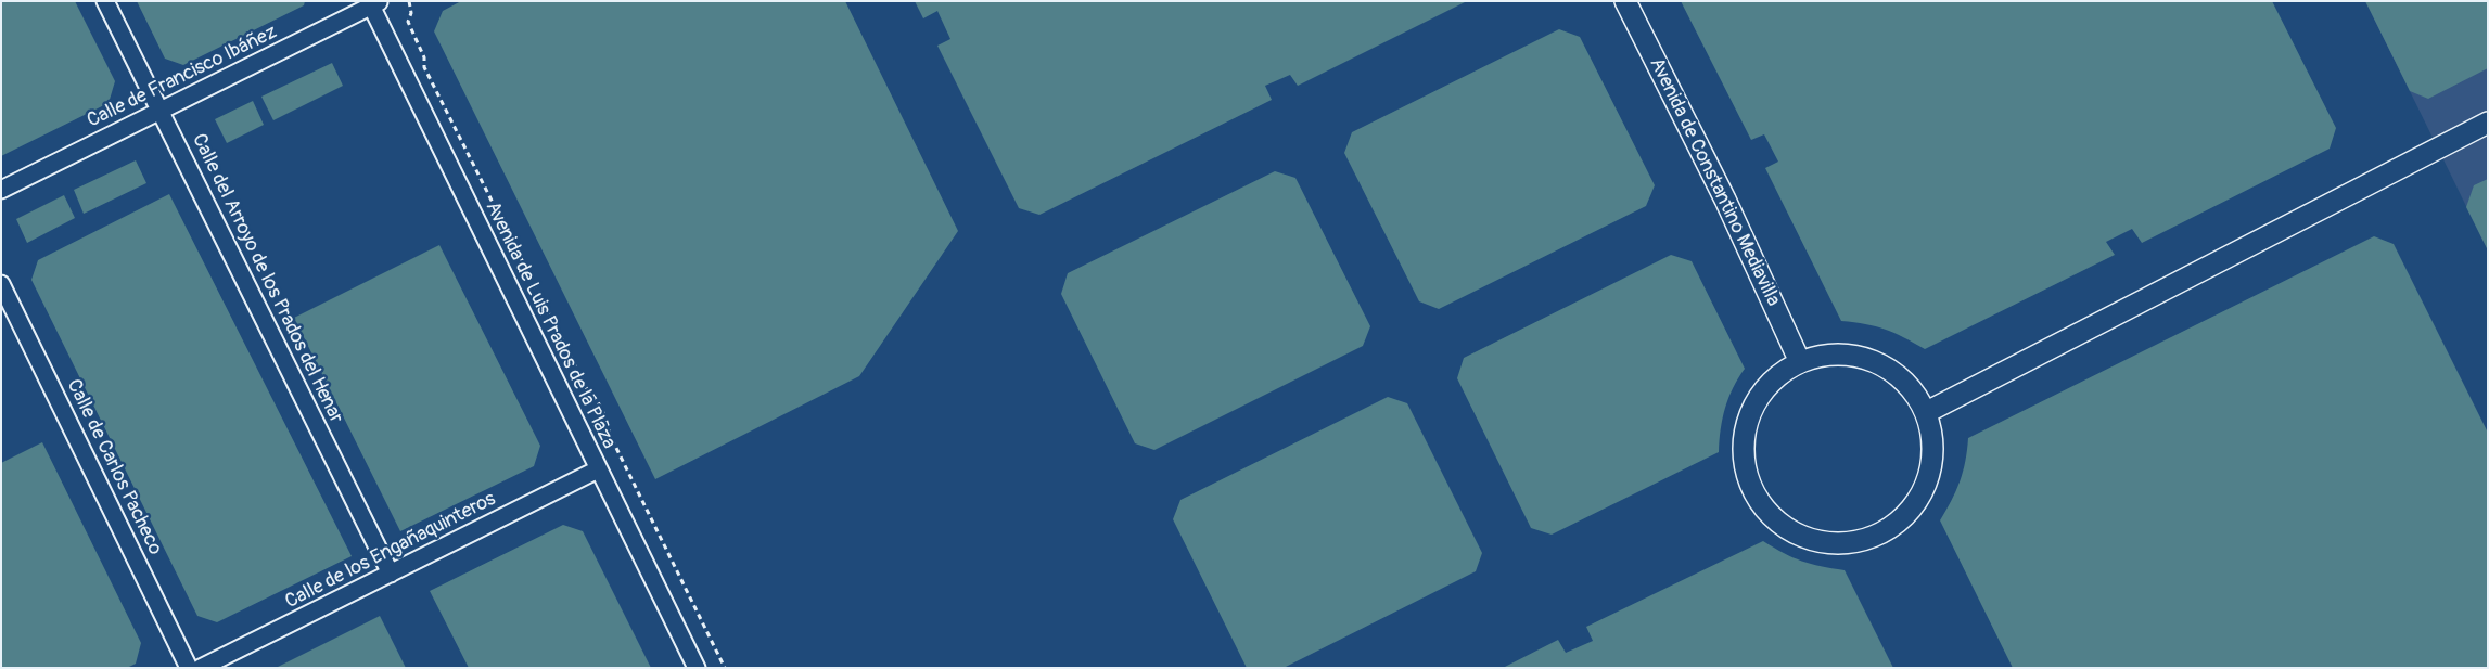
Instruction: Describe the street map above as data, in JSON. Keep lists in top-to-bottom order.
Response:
{
  "streets": {
    "street": [
      "Calle de Francisco Ibáñez",
      "Avenida de Constantino Mediavilla",
      "Calle del Arroyo de los Prados del Henar",
      "Avenida de Luis Prados de la Plaza",
      "Calle de Carlos Pacheco",
      "Calle de los Engañaquinteros"
    ]
  },
  "crossings": [
    ["Calle de Francisco Ibáñez", "Calle del Arroyo de los Prados del Henar"],
    ["Calle de Francisco Ibáñez", "Avenida de Luis Prados de la Plaza"],
    ["Calle del Arroyo de los Prados del Henar", "Calle de los Engañaquinteros"],
    ["Avenida de Luis Prados de la Plaza", "Calle de los Engañaquinteros"]
  ]
}
